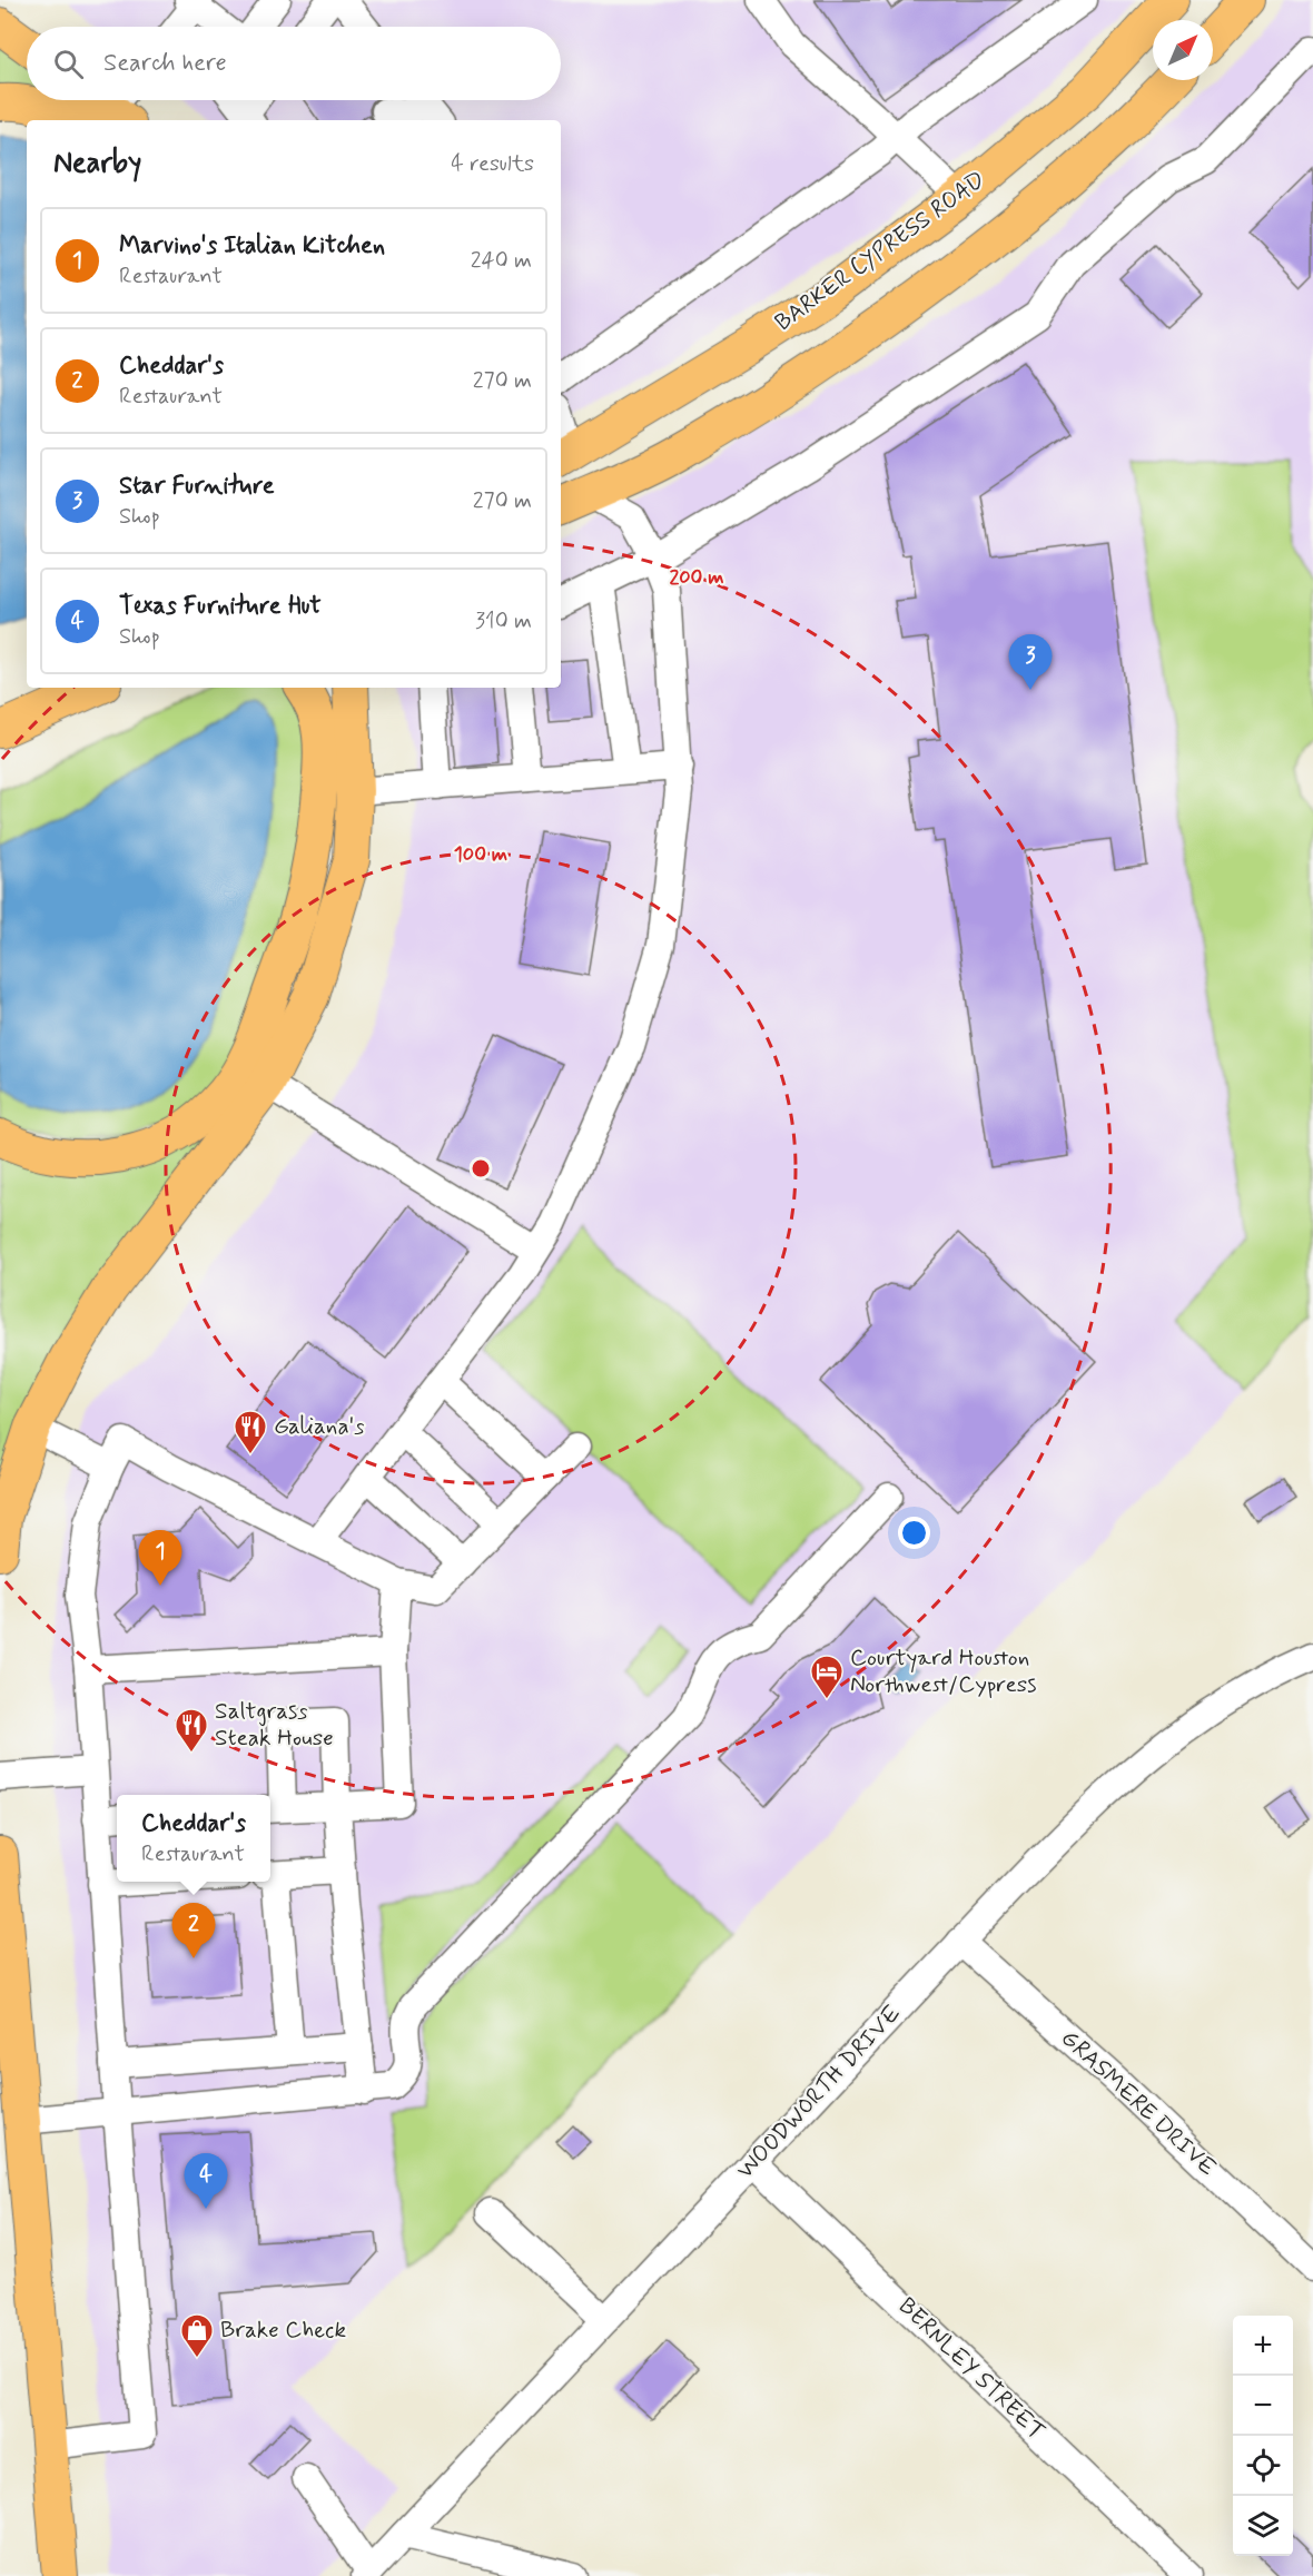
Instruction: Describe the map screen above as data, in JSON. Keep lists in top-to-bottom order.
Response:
{
  "streets": {
    "main road": ["BARKER CYPRESS ROAD"],
    "street": ["WOODWORTH DRIVE", "GRASMERE DRIVE", "BERNLEY STREET"]
  },
  "crossings": [
    ["WOODWORTH DRIVE", "GRASMERE DRIVE"],
    ["WOODWORTH DRIVE", "BERNLEY STREET"]
  ],
  "places": {
    "restaurant": ["Galiana's", "Saltgrass Steak House"],
    "hotel": ["Courtyard Houston Northwest/Cypress"],
    "shop": ["Brake Check"]
  },
  "north": "top right",
  "page": {
    "search": "Search here",
    "heading": ["Nearby", "4 results"],
    "list": [
      {
        "mark": "1",
        "name": "Marvino's Italian Kitchen",
        "note": "Restaurant",
        "value": "240 m"
      },
      {
        "mark": "2",
        "name": "Cheddar's",
        "note": "Restaurant",
        "value": "270 m"
      },
      {
        "mark": "3",
        "name": "Star Furniture",
        "note": "Shop",
        "value": "270 m"
      },
      {
        "mark": "4",
        "name": "Texas Furniture Hut",
        "note": "Shop",
        "value": "310 m"
      }
    ],
    "pins": [
      "3",
      "1",
      "2",
      "4"
    ],
    "popup": ["Cheddar's", "Restaurant"],
    "map_buttons": ["+", "−"]
  },
  "rings": ["200 m", "100 m"]
}
